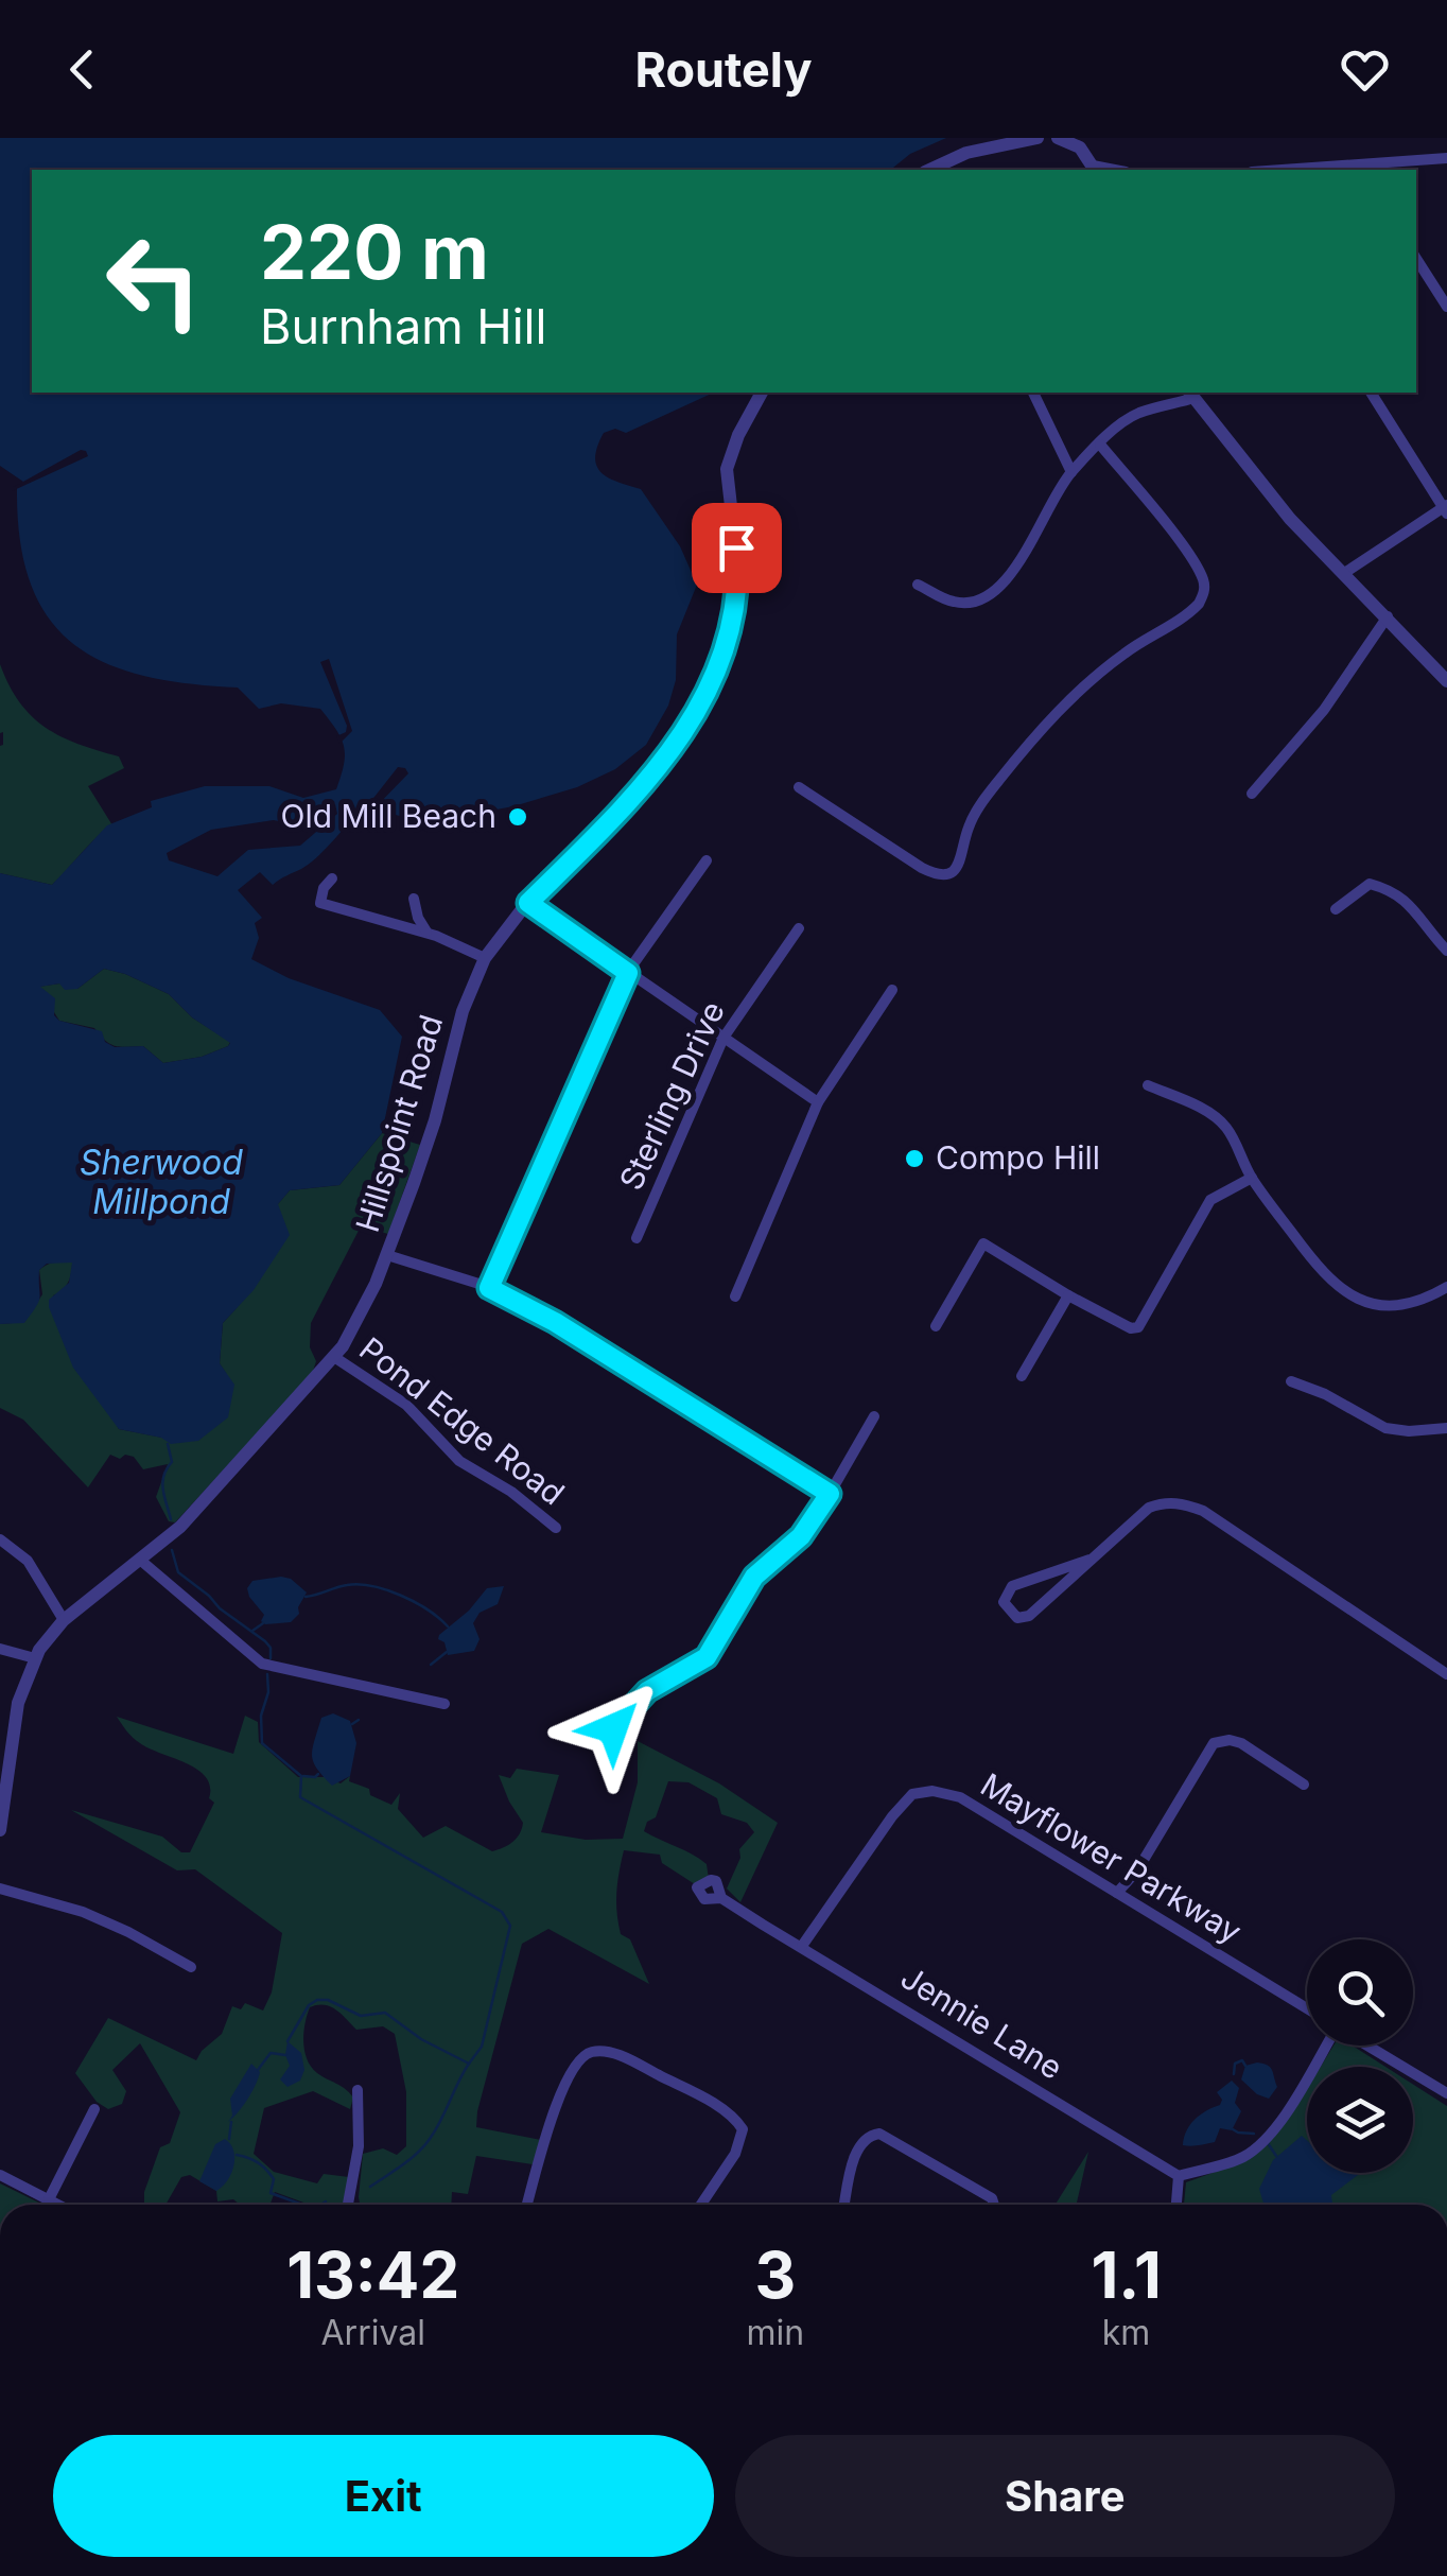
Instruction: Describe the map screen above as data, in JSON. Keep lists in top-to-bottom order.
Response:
{
  "streets": {
    "street": [
      "Sterling Drive",
      "Hillspoint Road",
      "Pond Edge Road",
      "Mayflower Parkway",
      "Jennie Lane"
    ]
  },
  "crossings": [
    ["Hillspoint Road", "Pond Edge Road"],
    ["Mayflower Parkway", "Jennie Lane"]
  ],
  "water": ["Sherwood Millpond"],
  "places": ["Old Mill Beach", "Compo Hill"],
  "page": {
    "header": "Routely",
    "turn": ["220 m", "Burnham Hill"],
    "eta": [
      "13:42",
      "Arrival",
      "3",
      "min",
      "1.1",
      "km"
    ],
    "buttons": ["Exit", "Share"]
  }
}
